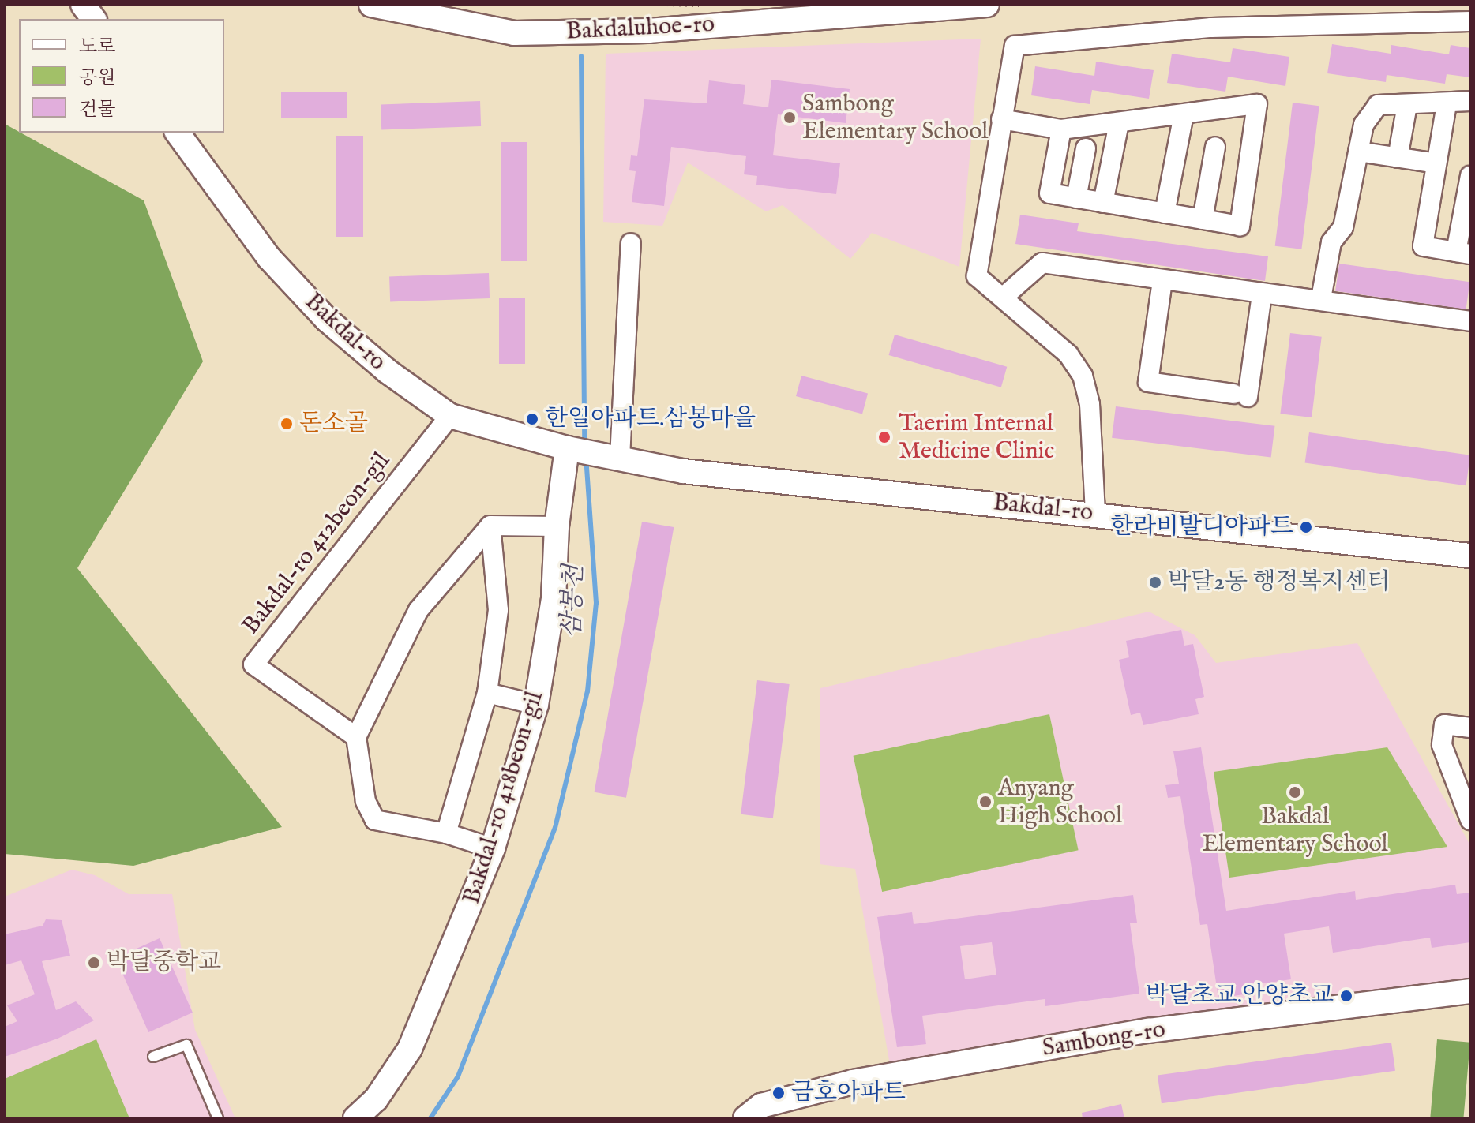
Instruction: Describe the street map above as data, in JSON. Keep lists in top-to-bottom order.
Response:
{
  "streets": {
    "street": [
      "Bakdaluhoe-ro",
      "Bakdal-ro",
      "Bakdal-ro 412beon-gil",
      "Bakdal-ro 418beon-gil",
      "Sambong-ro"
    ]
  },
  "crossings": [
    ["Bakdal-ro", "Bakdal-ro 412beon-gil"],
    ["Bakdal-ro", "Bakdal-ro 418beon-gil"]
  ],
  "water": ["삼봉천"],
  "places": [
    "Sambong Elementary School",
    "한일아파트.삼봉마을",
    "돈소골",
    "Taerim Internal Medicine Clinic",
    "한라비발디아파트",
    "박달2동 행정복지센터",
    "Bakdal Elementary School",
    "Anyang High School",
    "박달중학교",
    "박달초교.안양초교",
    "금호아파트"
  ],
  "legend": ["도로", "공원", "건물"]
}
